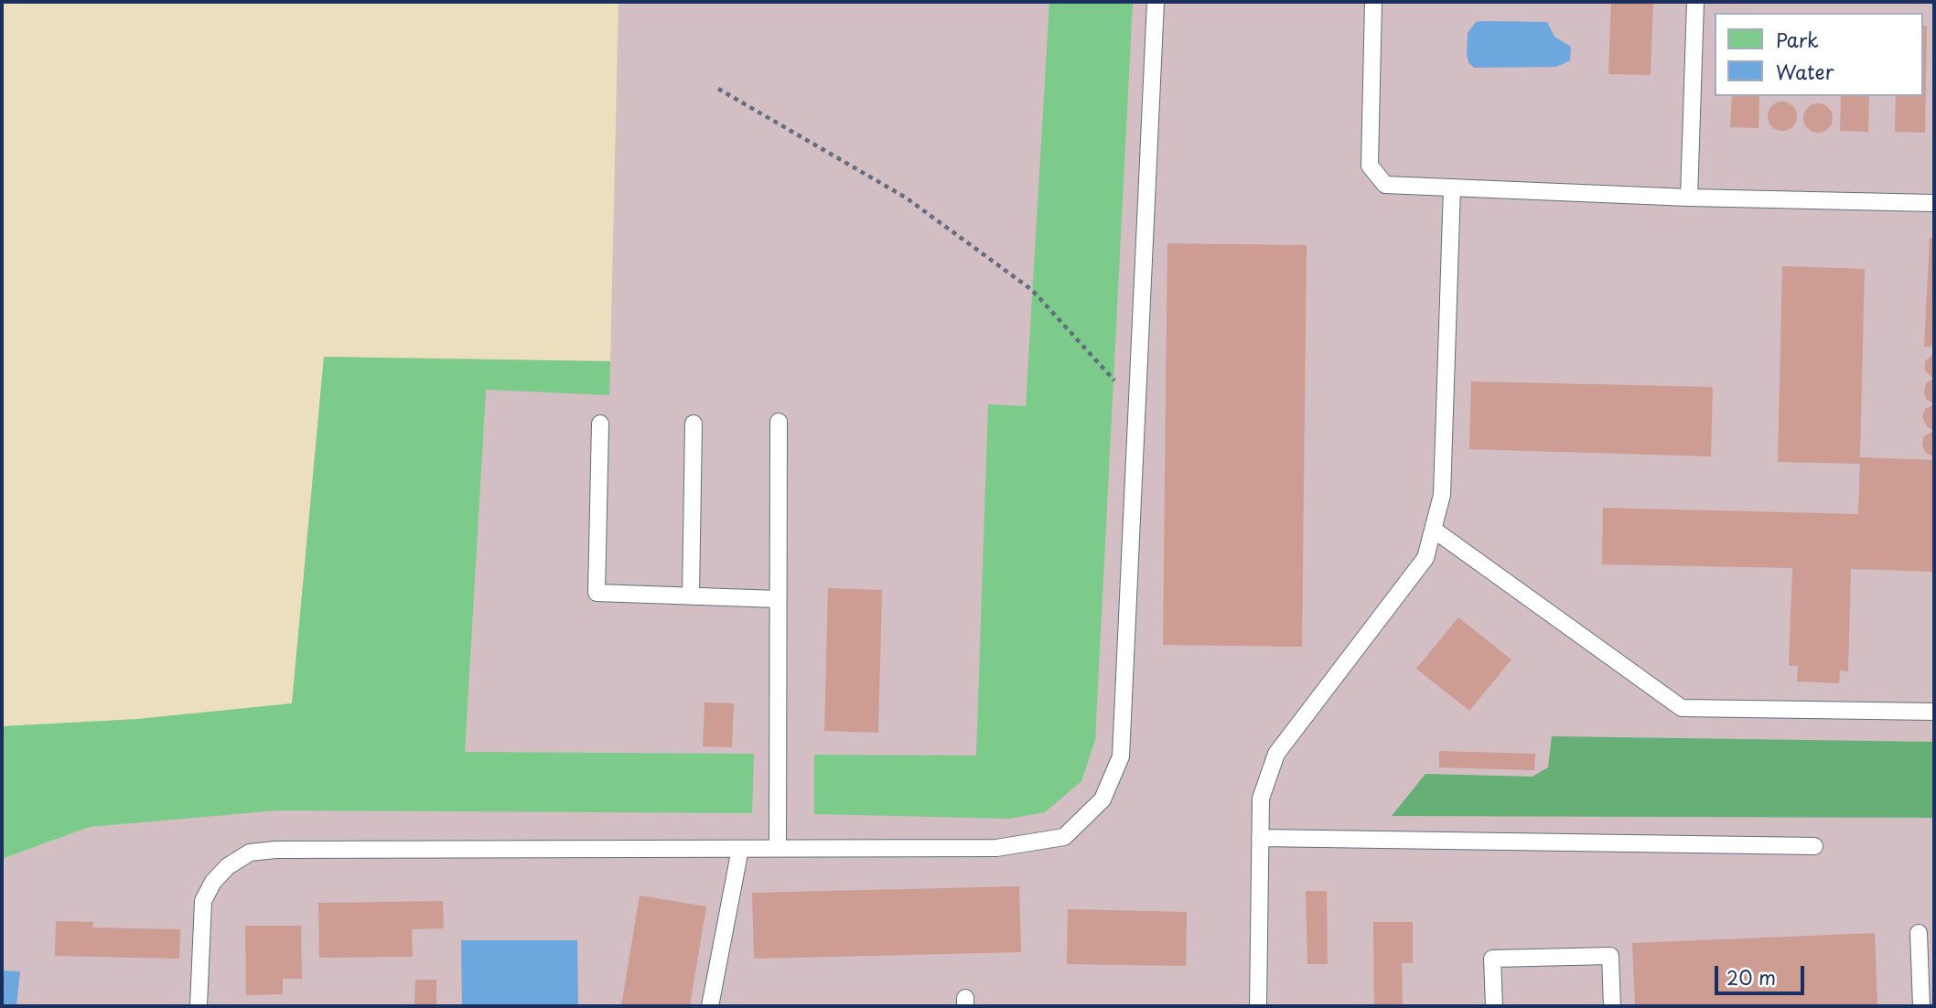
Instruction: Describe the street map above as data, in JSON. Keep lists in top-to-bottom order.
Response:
{
  "legend": ["Park", "Water"],
  "scale_bar": "20 m"
}
